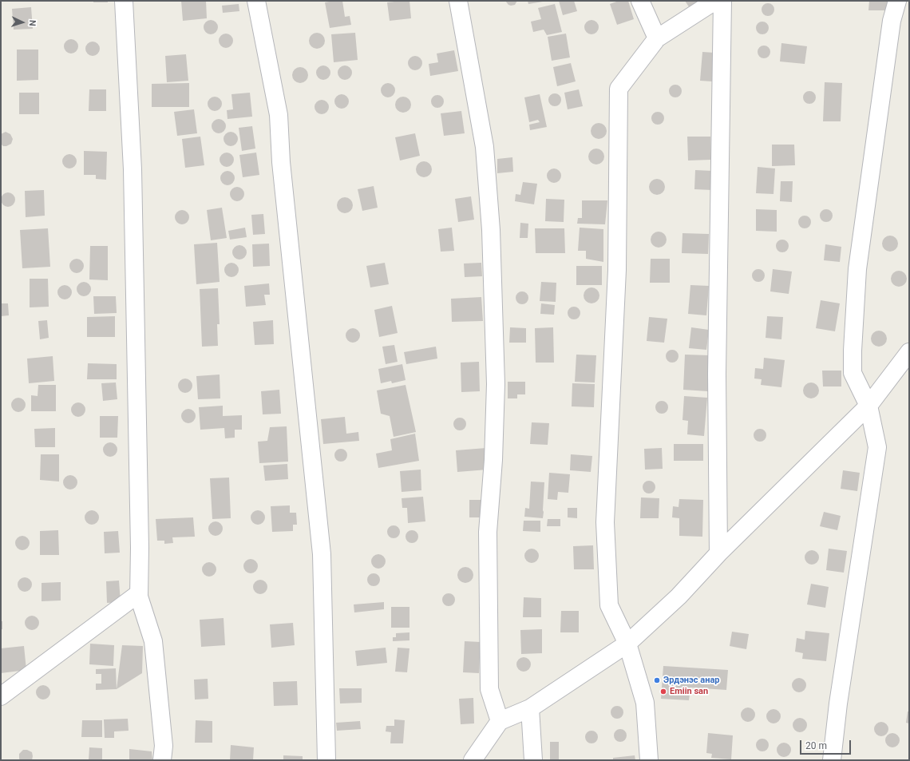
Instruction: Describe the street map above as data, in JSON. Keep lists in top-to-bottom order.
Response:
{
  "places": ["Эрдэнэс анар", "Emiin san"],
  "scale_bar": "20 m",
  "north": "right"
}
